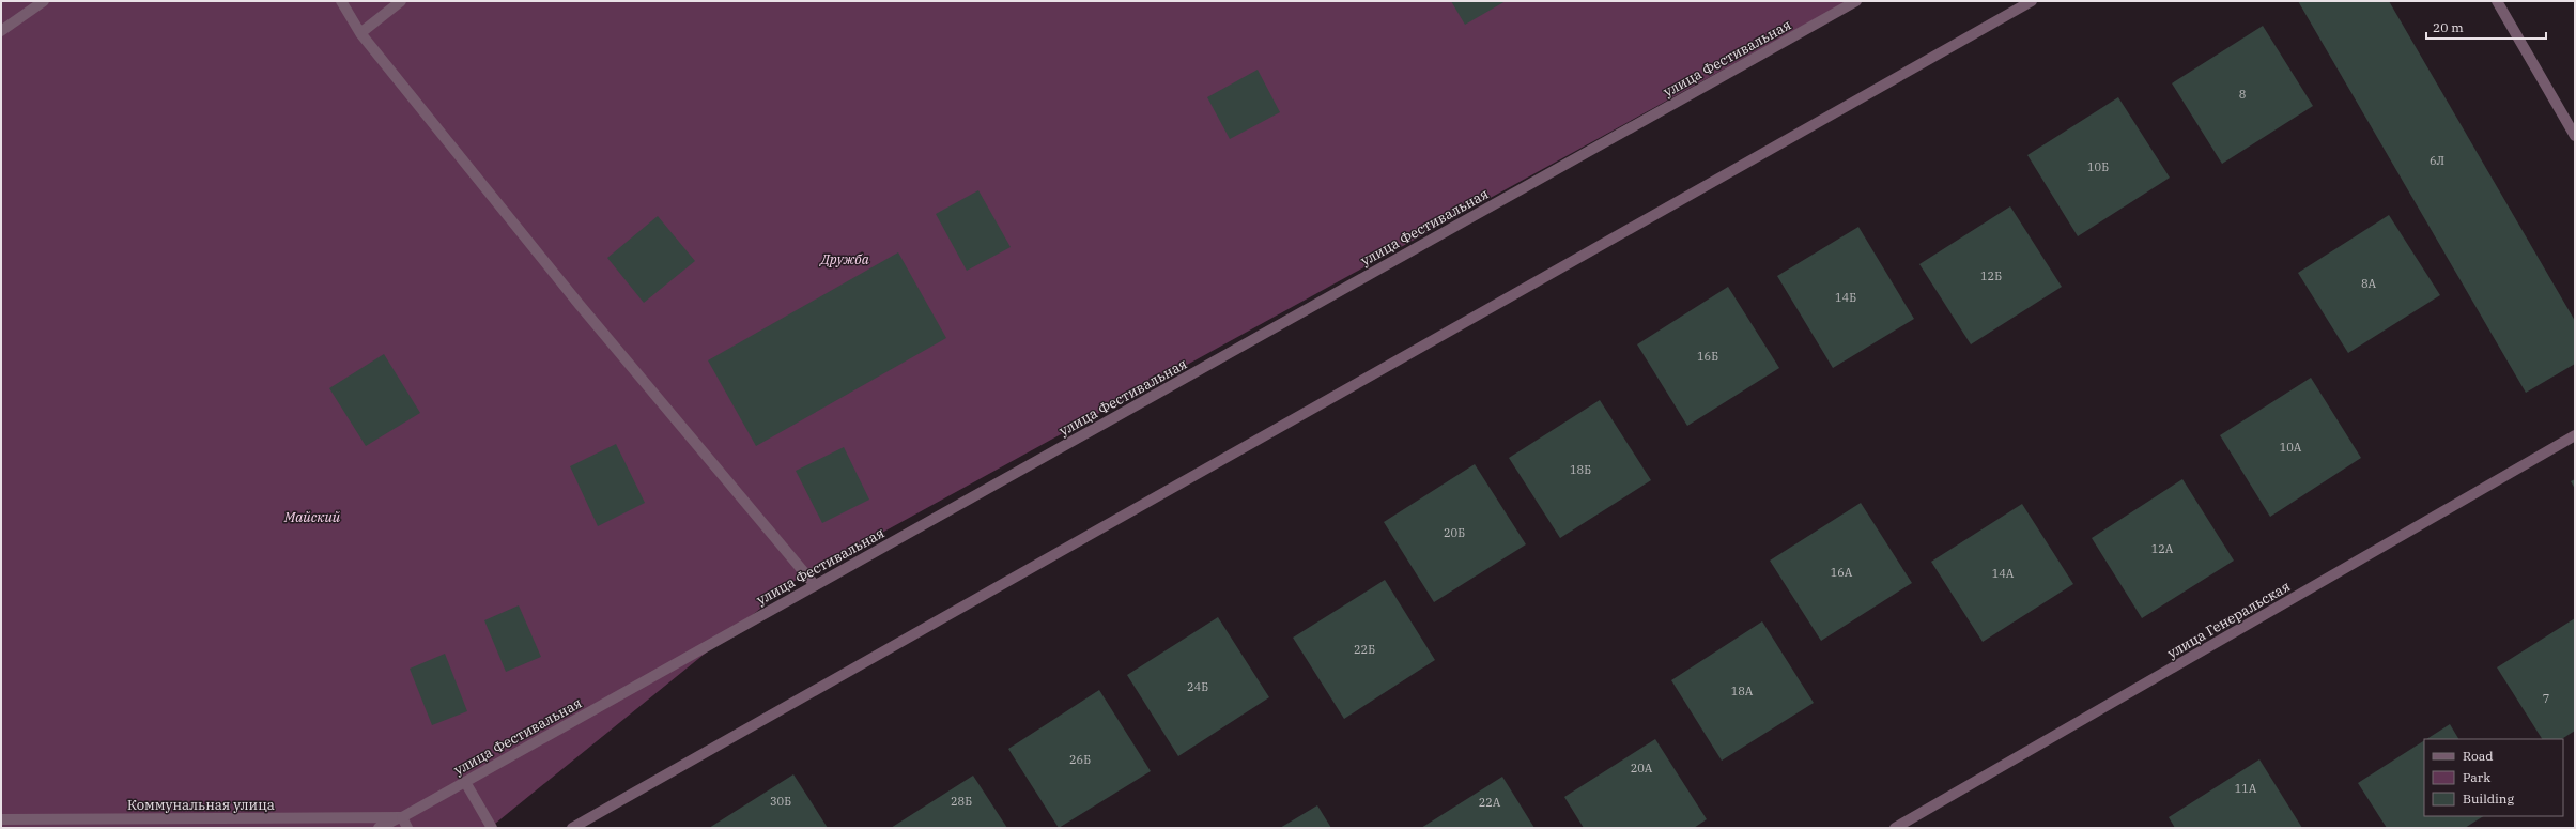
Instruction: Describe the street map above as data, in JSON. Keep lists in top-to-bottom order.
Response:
{
  "streets": {
    "street": ["улица Фестивальная", "улица Генеральская", "Коммунальная улица"]
  },
  "crossings": [
    ["улица Фестивальная", "Коммунальная улица"]
  ],
  "parks": ["Дружба", "Майский"],
  "house_numbers": [
    "8",
    "6Л",
    "10Б",
    "12Б",
    "8А",
    "14Б",
    "16Б",
    "10А",
    "18Б",
    "20Б",
    "12А",
    "16А",
    "14А",
    "22Б",
    "24Б",
    "18А",
    "7",
    "26Б",
    "20А",
    "11А",
    "30Б",
    "28Б",
    "22А"
  ],
  "legend": ["Road", "Park", "Building"],
  "scale_bar": "20 m"
}
